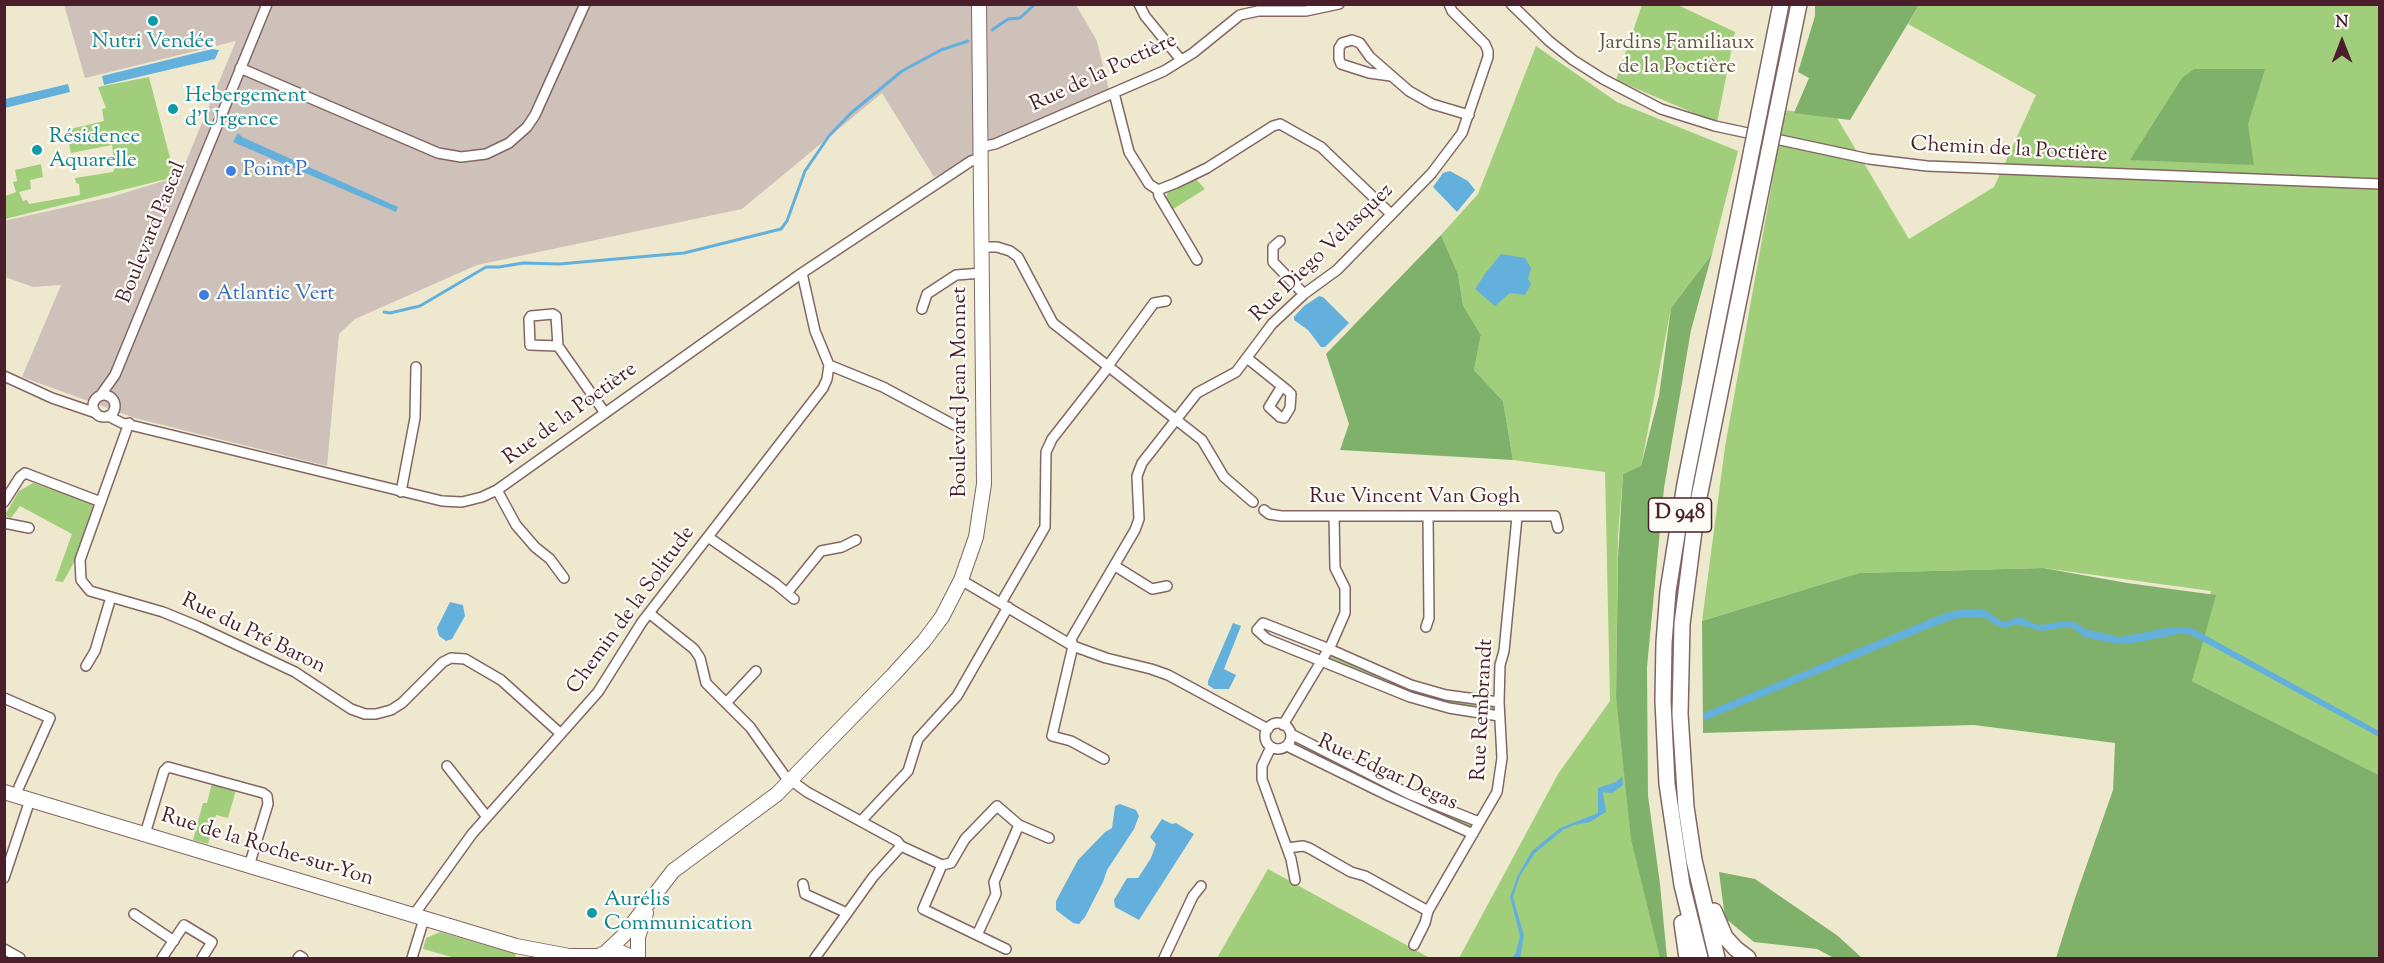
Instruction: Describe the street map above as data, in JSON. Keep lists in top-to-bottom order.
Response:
{
  "streets": {
    "highway": ["D 948"],
    "main road": ["Boulevard Jean Monnet", "Rue de la Roche-sur-Yon"],
    "street": [
      "Rue de la Poctière",
      "Chemin de la Poctière",
      "Boulevard Pascal",
      "Rue Diego Velasquez",
      "Rue Vincent Van Gogh",
      "Chemin de la Solitude",
      "Rue du Pré Baron",
      "Rue Rembrandt",
      "Rue Edgar Degas"
    ]
  },
  "crossings": [
    ["Rue de la Poctière", "Boulevard Pascal"],
    ["Rue de la Poctière", "Boulevard Jean Monnet"],
    ["Rue de la Poctière", "Rue du Pré Baron"],
    ["Boulevard Jean Monnet", "Rue de la Roche-sur-Yon"],
    ["Rue Vincent Van Gogh", "Rue Rembrandt"],
    ["Chemin de la Solitude", "Rue du Pré Baron"],
    ["Chemin de la Solitude", "Rue de la Roche-sur-Yon"],
    ["Rue Rembrandt", "Rue Edgar Degas"]
  ],
  "parks": ["Jardins Familiaux de la Poctière"],
  "places": [
    "Nutri Vendée",
    "Hebergement d'Urgence",
    "Résidence Aquarelle",
    "Point P",
    "Atlantic Vert",
    "Aurélis Communication"
  ],
  "north": "top"
}
